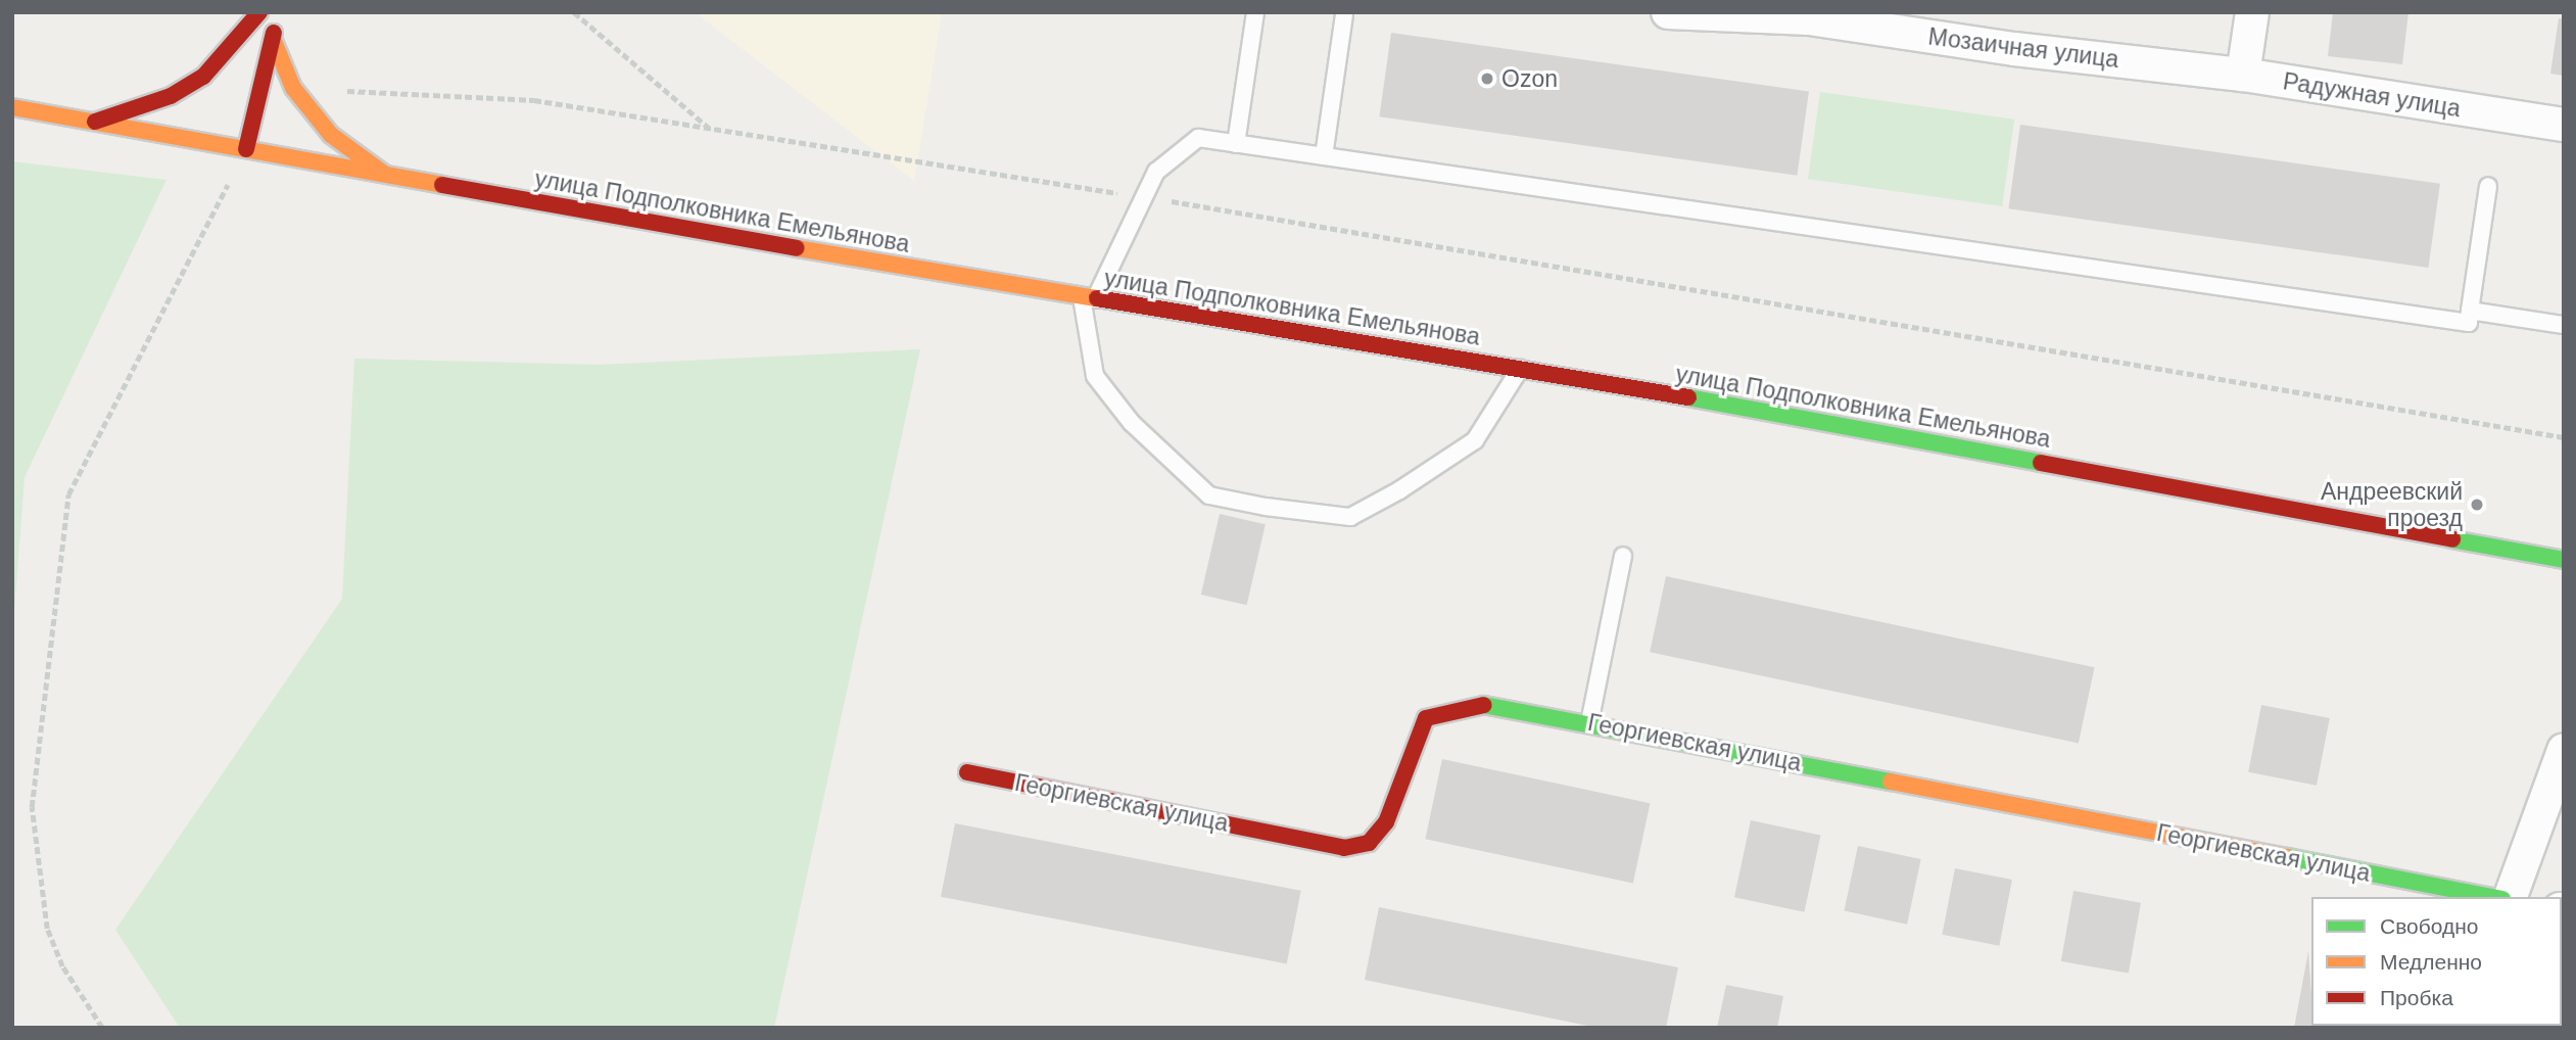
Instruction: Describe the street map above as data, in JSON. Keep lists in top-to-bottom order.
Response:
{
  "streets": {
    "main road": ["улица Подполковника Емельянова", "Георгиевская улица"],
    "street": ["Мозаичная улица", "Радужная улица"]
  },
  "crossings": [
    ["Мозаичная улица", "Радужная улица"]
  ],
  "places": ["Ozon", "Андреевский проезд"],
  "legend": ["Свободно", "Медленно", "Пробка"]
}
